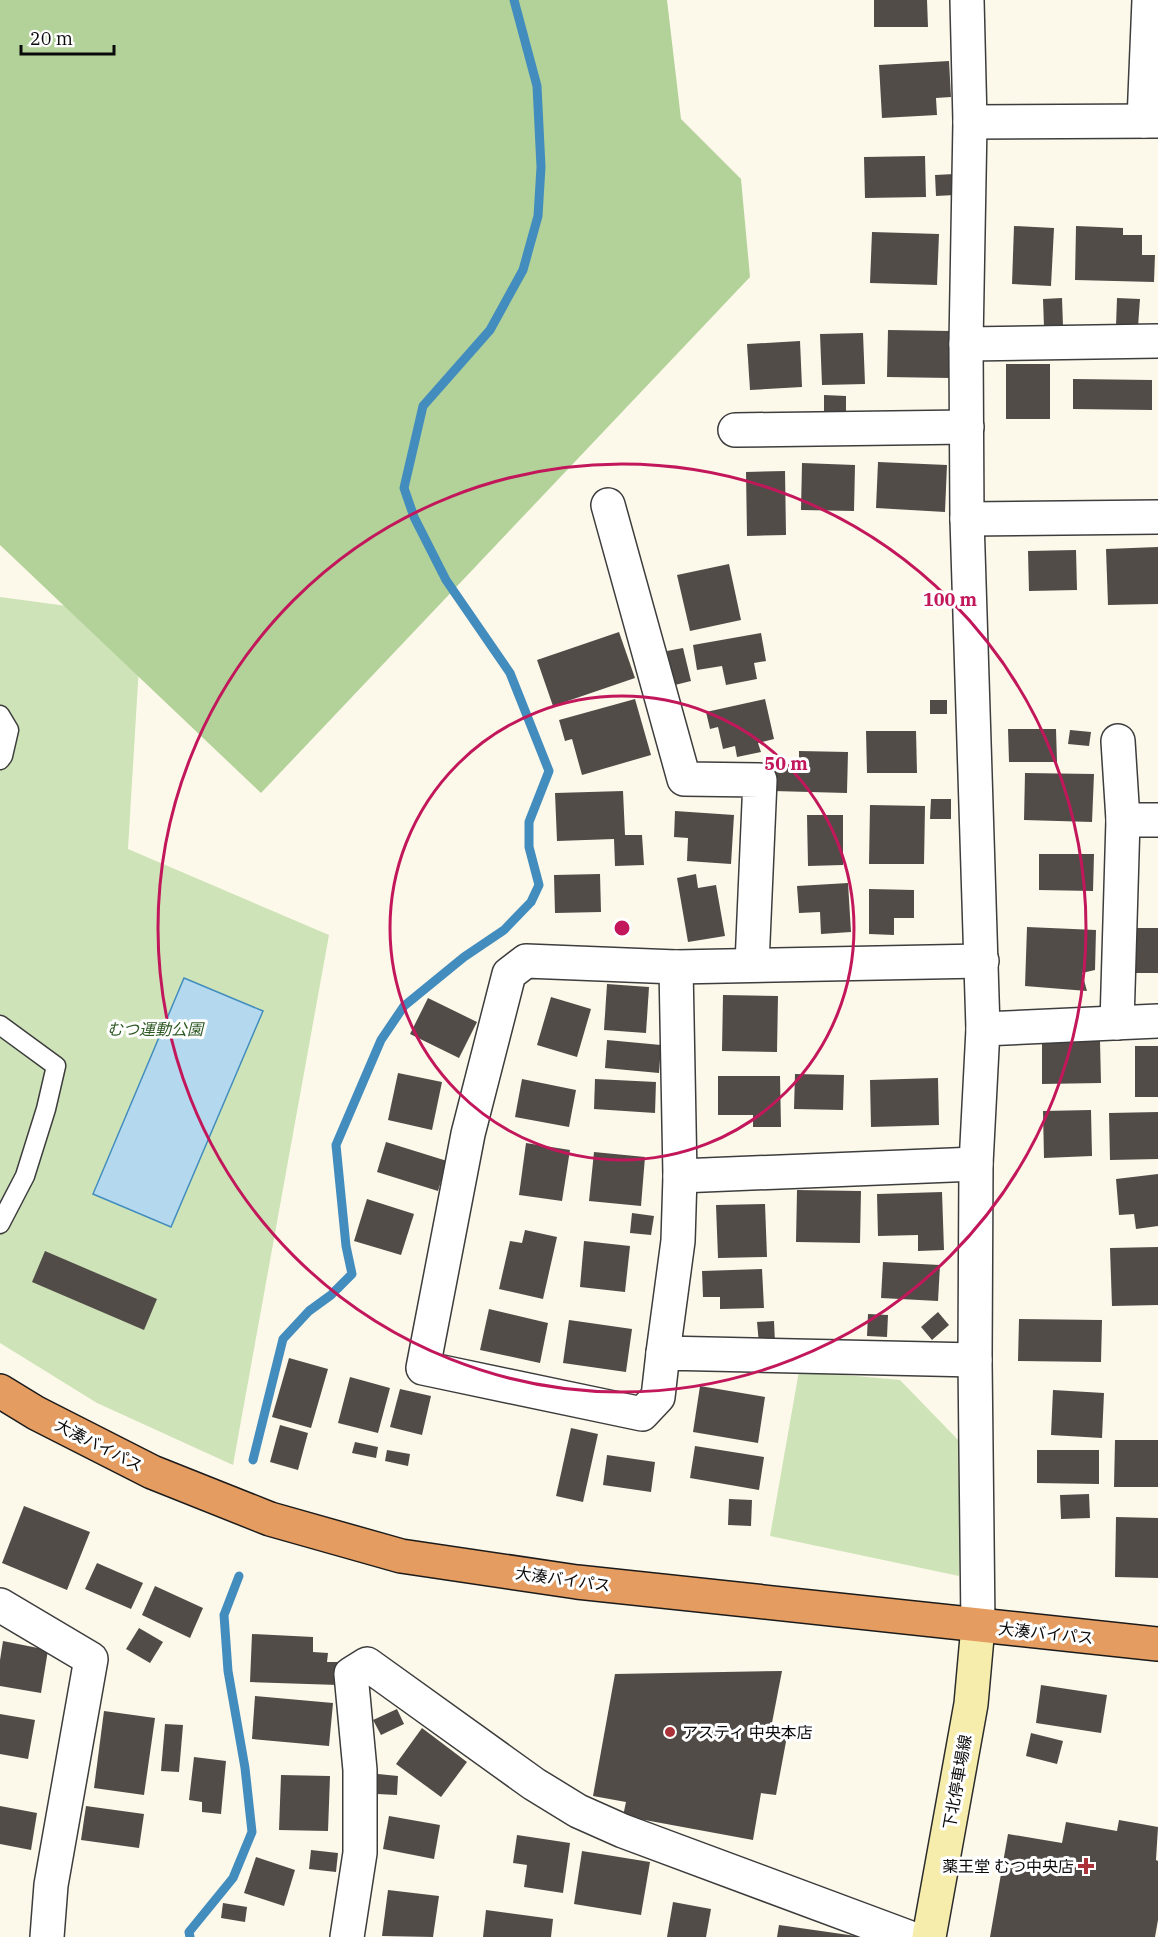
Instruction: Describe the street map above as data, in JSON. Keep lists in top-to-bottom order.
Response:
{
  "streets": {
    "highway": ["大湊バイパス"],
    "main road": ["下北停車場線"]
  },
  "crossings": [
    ["大湊バイパス", "下北停車場線"]
  ],
  "parks": ["むつ運動公園"],
  "places": {
    "other": ["アスティ 中央本店"],
    "health": ["薬王堂 むつ中央店"]
  },
  "scale_bar": "20 m",
  "rings": ["100 m", "50 m"]
}
